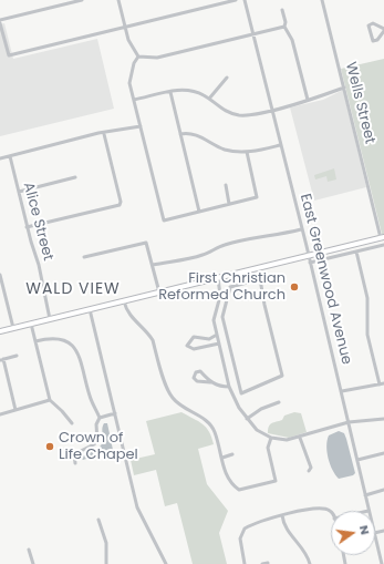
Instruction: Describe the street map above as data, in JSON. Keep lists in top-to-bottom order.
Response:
{
  "streets": {
    "street": ["Wells Street", "Alice Street", "East Greenwood Avenue"]
  },
  "districts": ["WALD VIEW"],
  "places": ["First Christian Reformed Church", "Crown of Life Chapel"],
  "north": "right"
}
